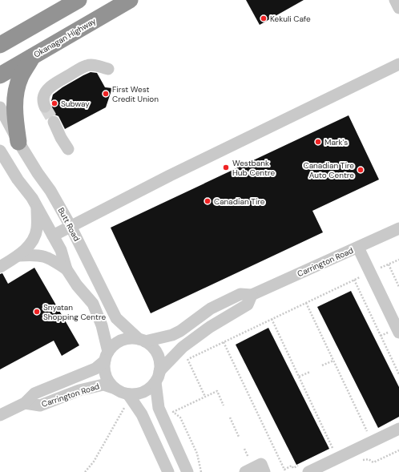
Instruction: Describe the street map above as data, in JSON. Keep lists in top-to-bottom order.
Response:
{
  "streets": {
    "highway": ["Okanagan Highway"],
    "street": ["Butt Road", "Carrington Road"]
  },
  "crossings": [
    ["Butt Road", "Carrington Road"]
  ],
  "places": [
    "Kekuli Cafe",
    "First West Credit Union",
    "Subway",
    "Mark's",
    "Westbank Hub Centre",
    "Canadian Tire Auto Centre",
    "Canadian Tire",
    "Snyatan Shopping Centre"
  ]
}
